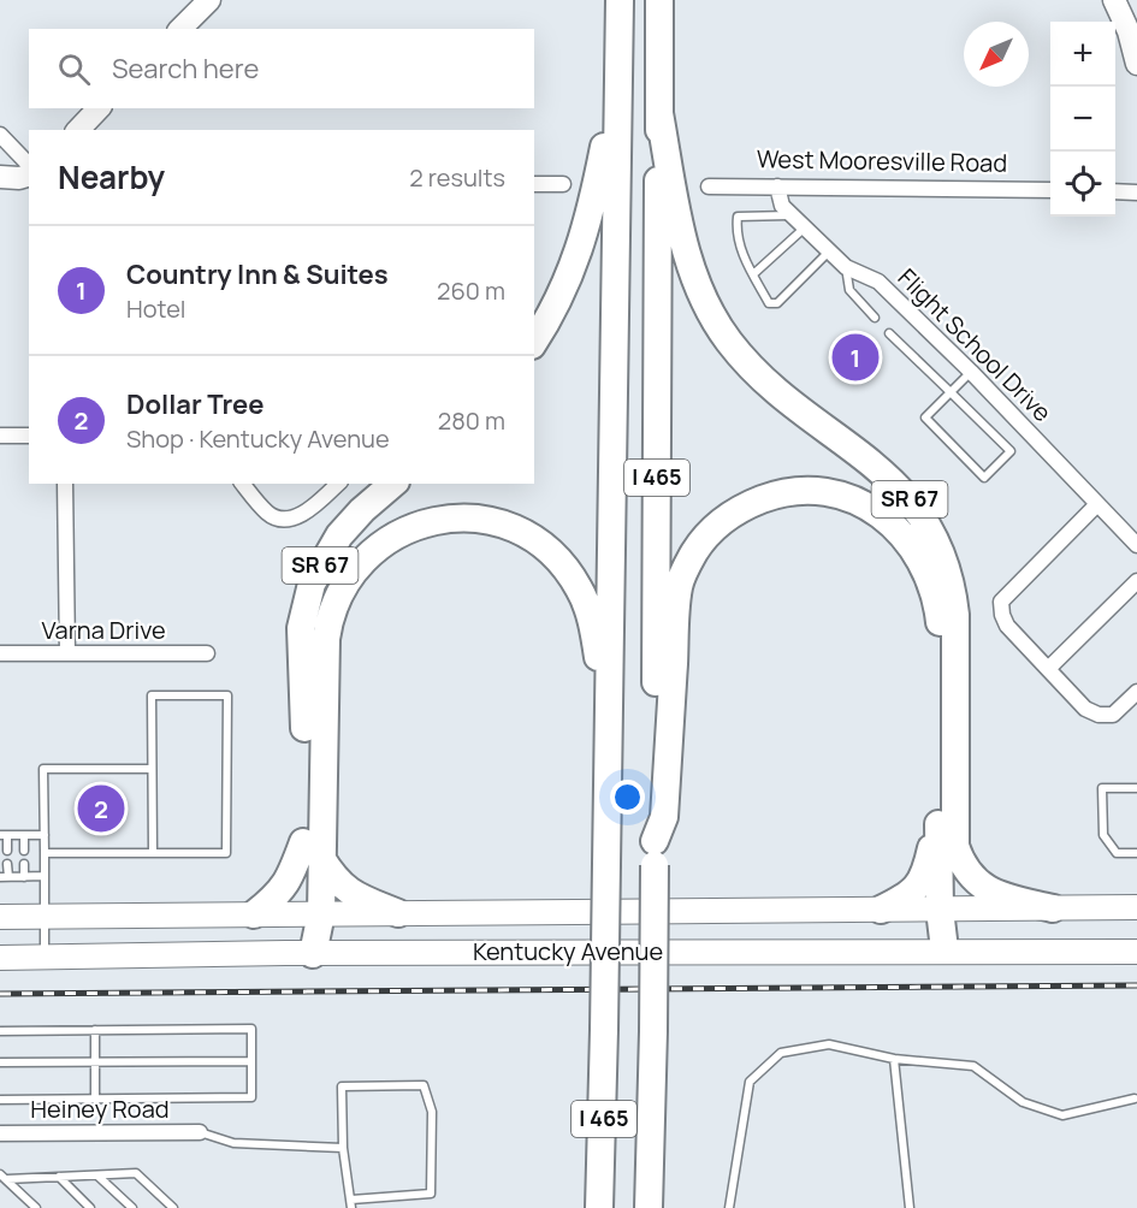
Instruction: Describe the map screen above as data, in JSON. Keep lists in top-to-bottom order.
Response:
{
  "streets": {
    "highway": ["I 465", "SR 67"],
    "main road": ["Kentucky Avenue"],
    "street": [
      "West Mooresville Road",
      "Flight School Drive",
      "Varna Drive",
      "Heiney Road"
    ]
  },
  "crossings": [
    ["West Mooresville Road", "Flight School Drive"],
    ["I 465", "SR 67"],
    ["SR 67", "Kentucky Avenue"]
  ],
  "north": "bottom left",
  "page": {
    "map_buttons": ["+", "−"],
    "search": "Search here",
    "heading": ["Nearby", "2 results"],
    "list": [
      {
        "mark": "1",
        "name": "Country Inn & Suites",
        "note": "Hotel",
        "value": "260 m"
      },
      {
        "mark": "2",
        "name": "Dollar Tree",
        "note": "Shop · Kentucky Avenue",
        "value": "280 m"
      }
    ],
    "pins": ["1", "2"]
  }
}
